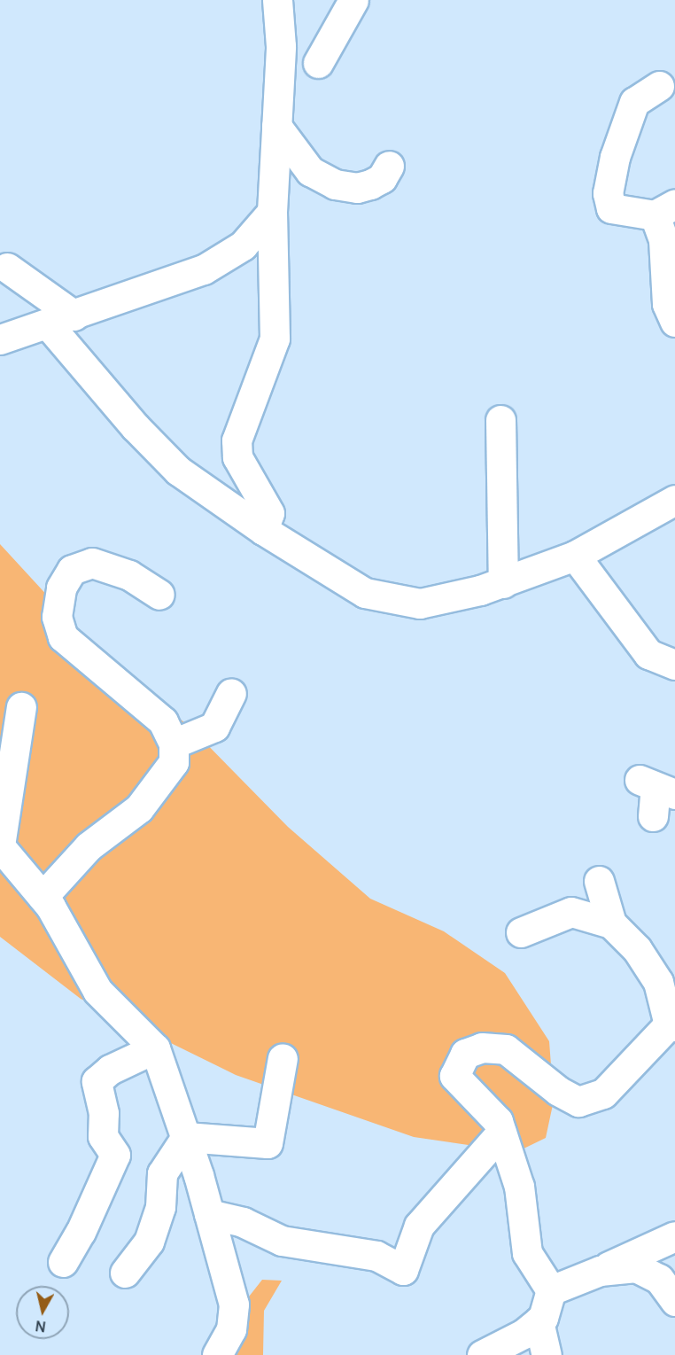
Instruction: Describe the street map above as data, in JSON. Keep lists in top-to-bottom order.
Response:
{
  "north": "bottom"
}
